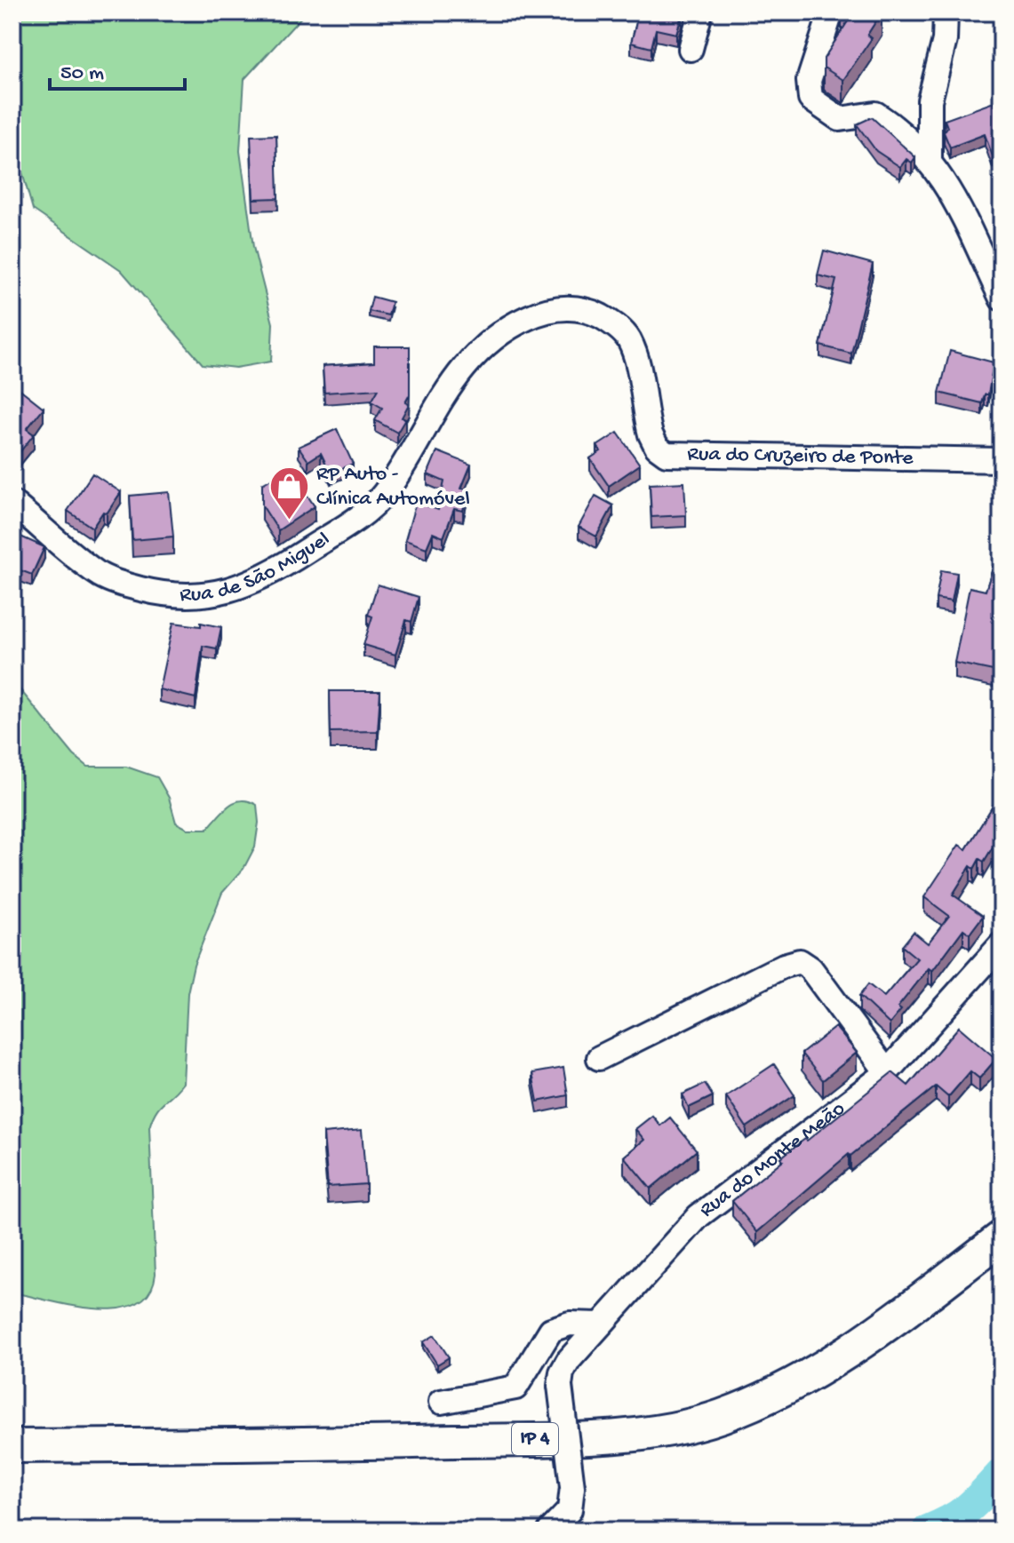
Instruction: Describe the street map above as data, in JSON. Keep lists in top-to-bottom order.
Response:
{
  "streets": {
    "highway": ["IP 4"],
    "street": ["Rua do Cruzeiro de Ponte", "Rua de São Miguel", "Rua do Monte Meão"]
  },
  "crossings": [
    ["Rua do Cruzeiro de Ponte", "Rua de São Miguel"]
  ],
  "places": {
    "shop": ["RP Auto - Clínica Automóvel"]
  },
  "scale_bar": "50 m"
}
